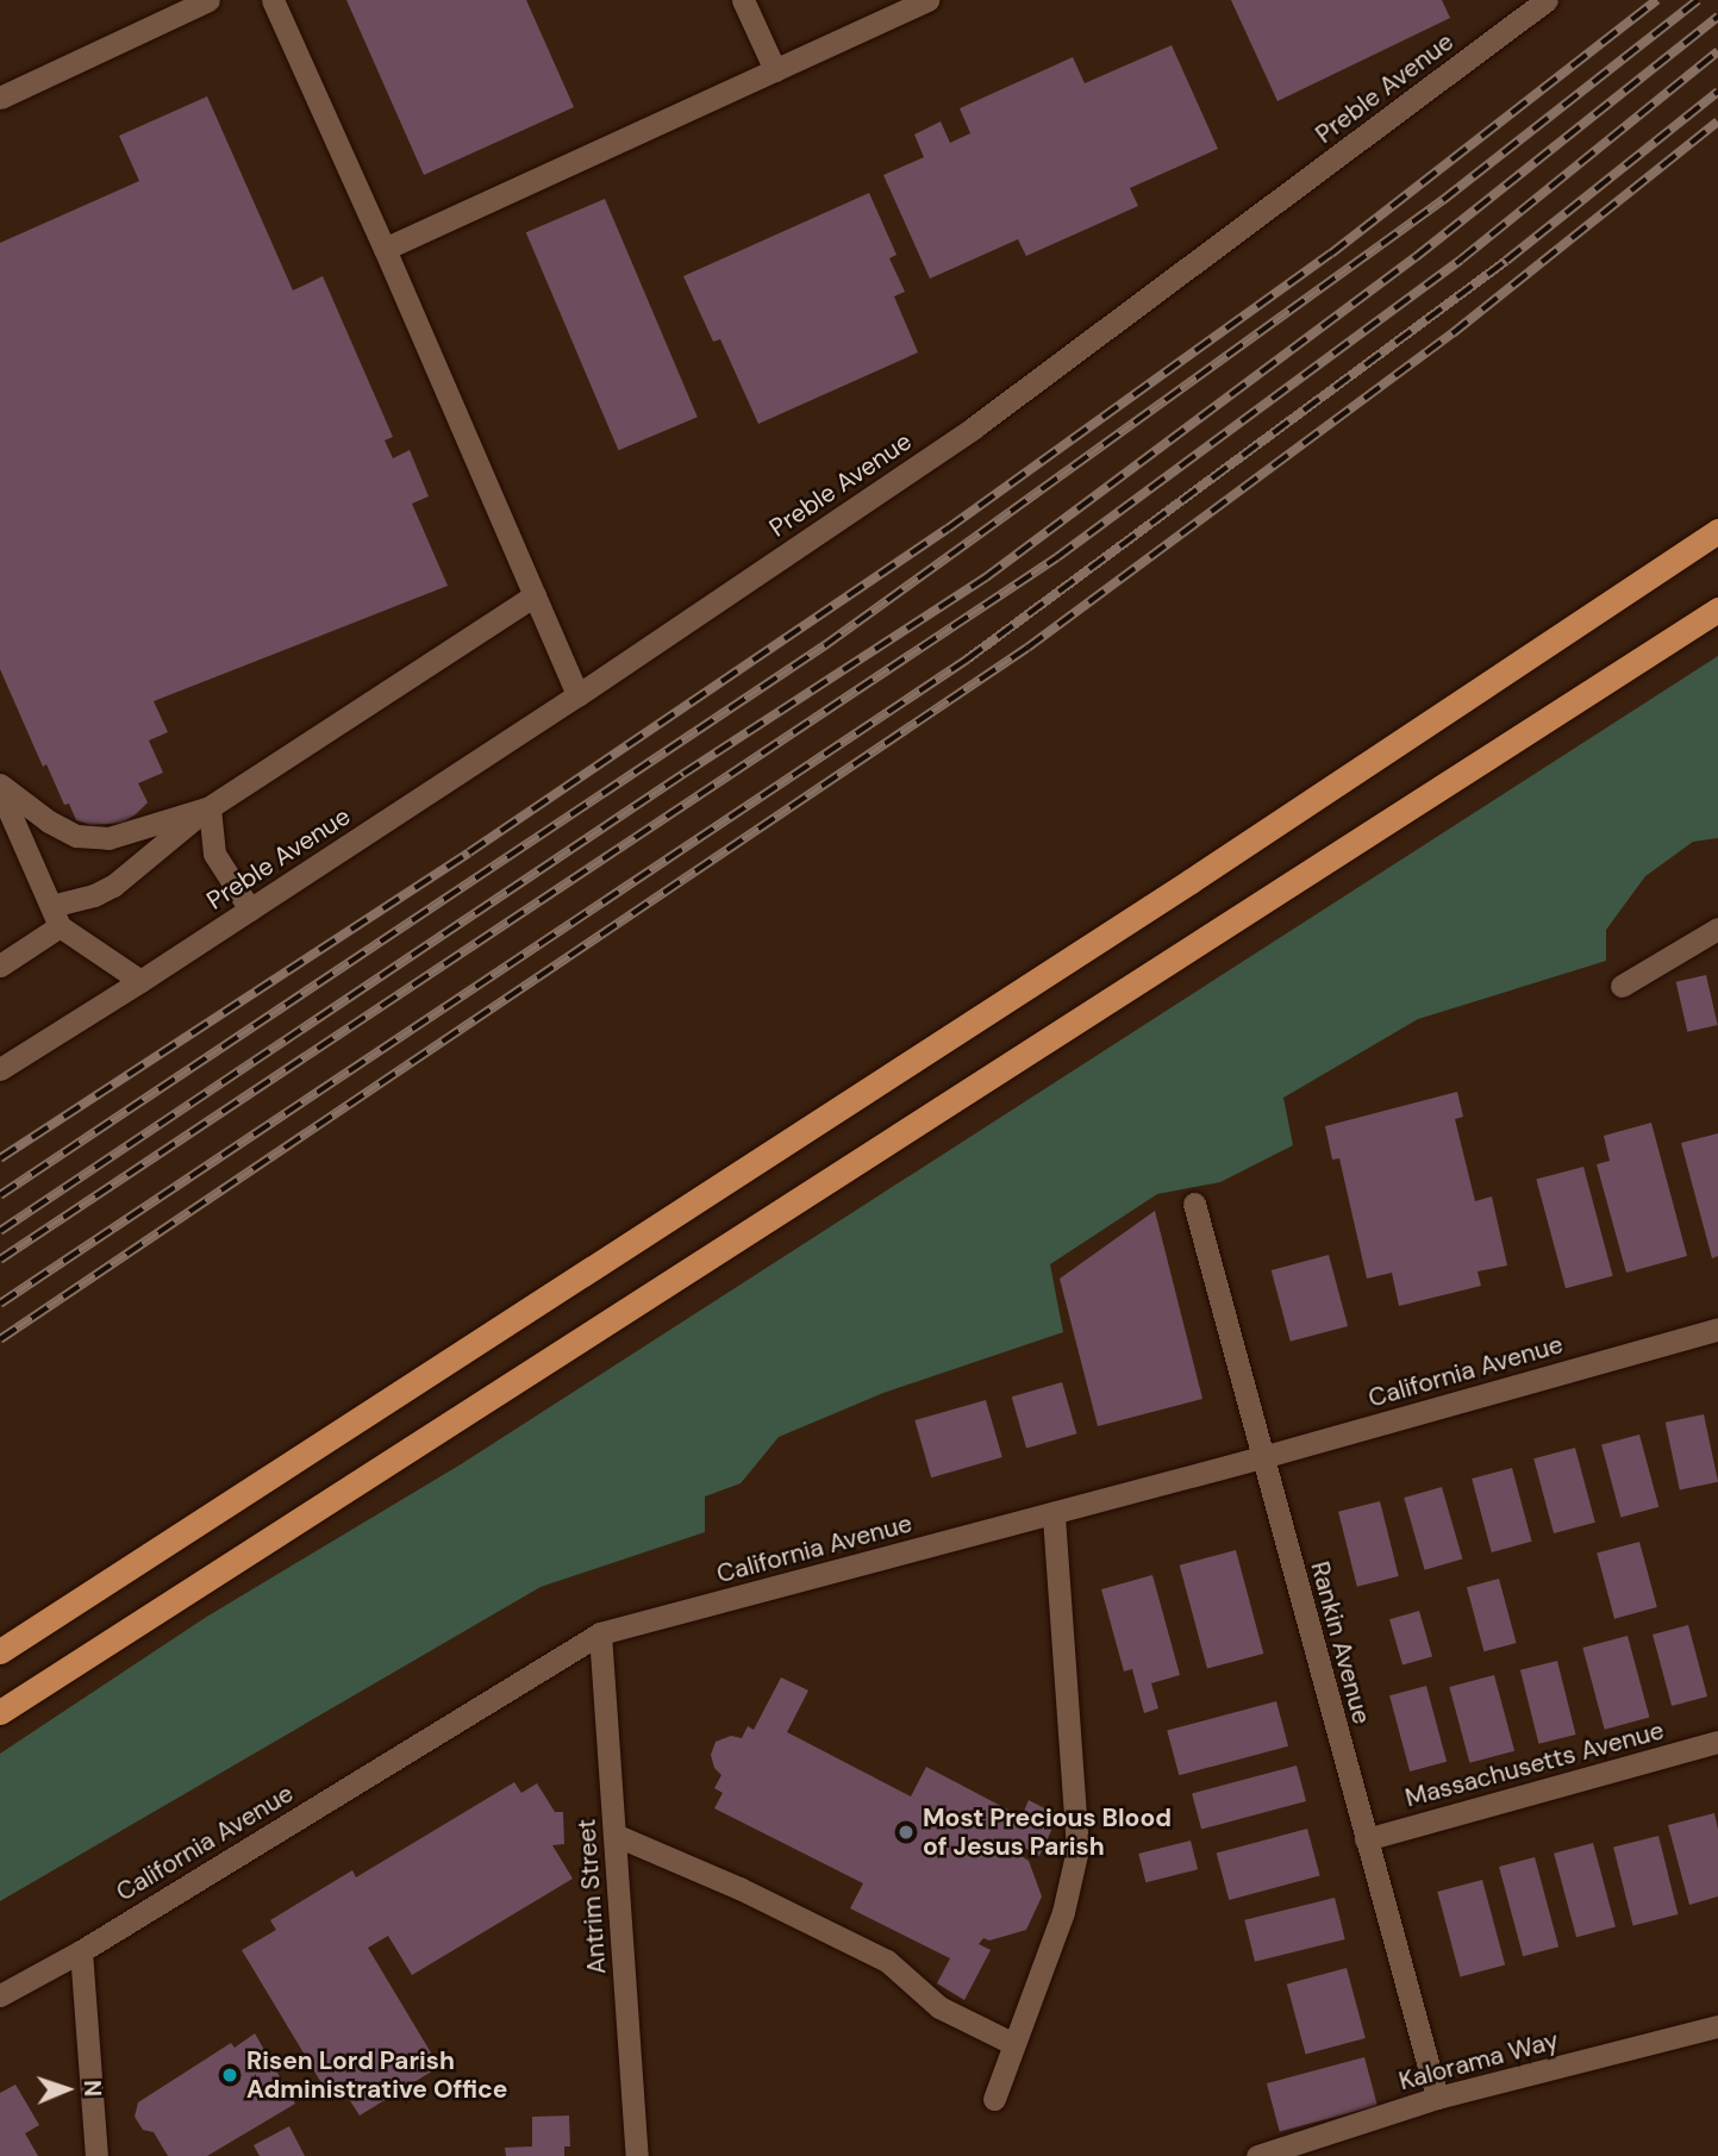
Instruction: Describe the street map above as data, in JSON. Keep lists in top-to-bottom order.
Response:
{
  "streets": {
    "street": [
      "Preble Avenue",
      "California Avenue",
      "Rankin Avenue",
      "Massachusetts Avenue",
      "Antrim Street",
      "Kalorama Way"
    ]
  },
  "crossings": [
    ["California Avenue", "Rankin Avenue"],
    ["California Avenue", "Antrim Street"],
    ["Rankin Avenue", "Massachusetts Avenue"],
    ["Rankin Avenue", "Kalorama Way"]
  ],
  "places": ["Most Precious Blood of Jesus Parish", "Risen Lord Parish Administrative Office"],
  "north": "right"
}
